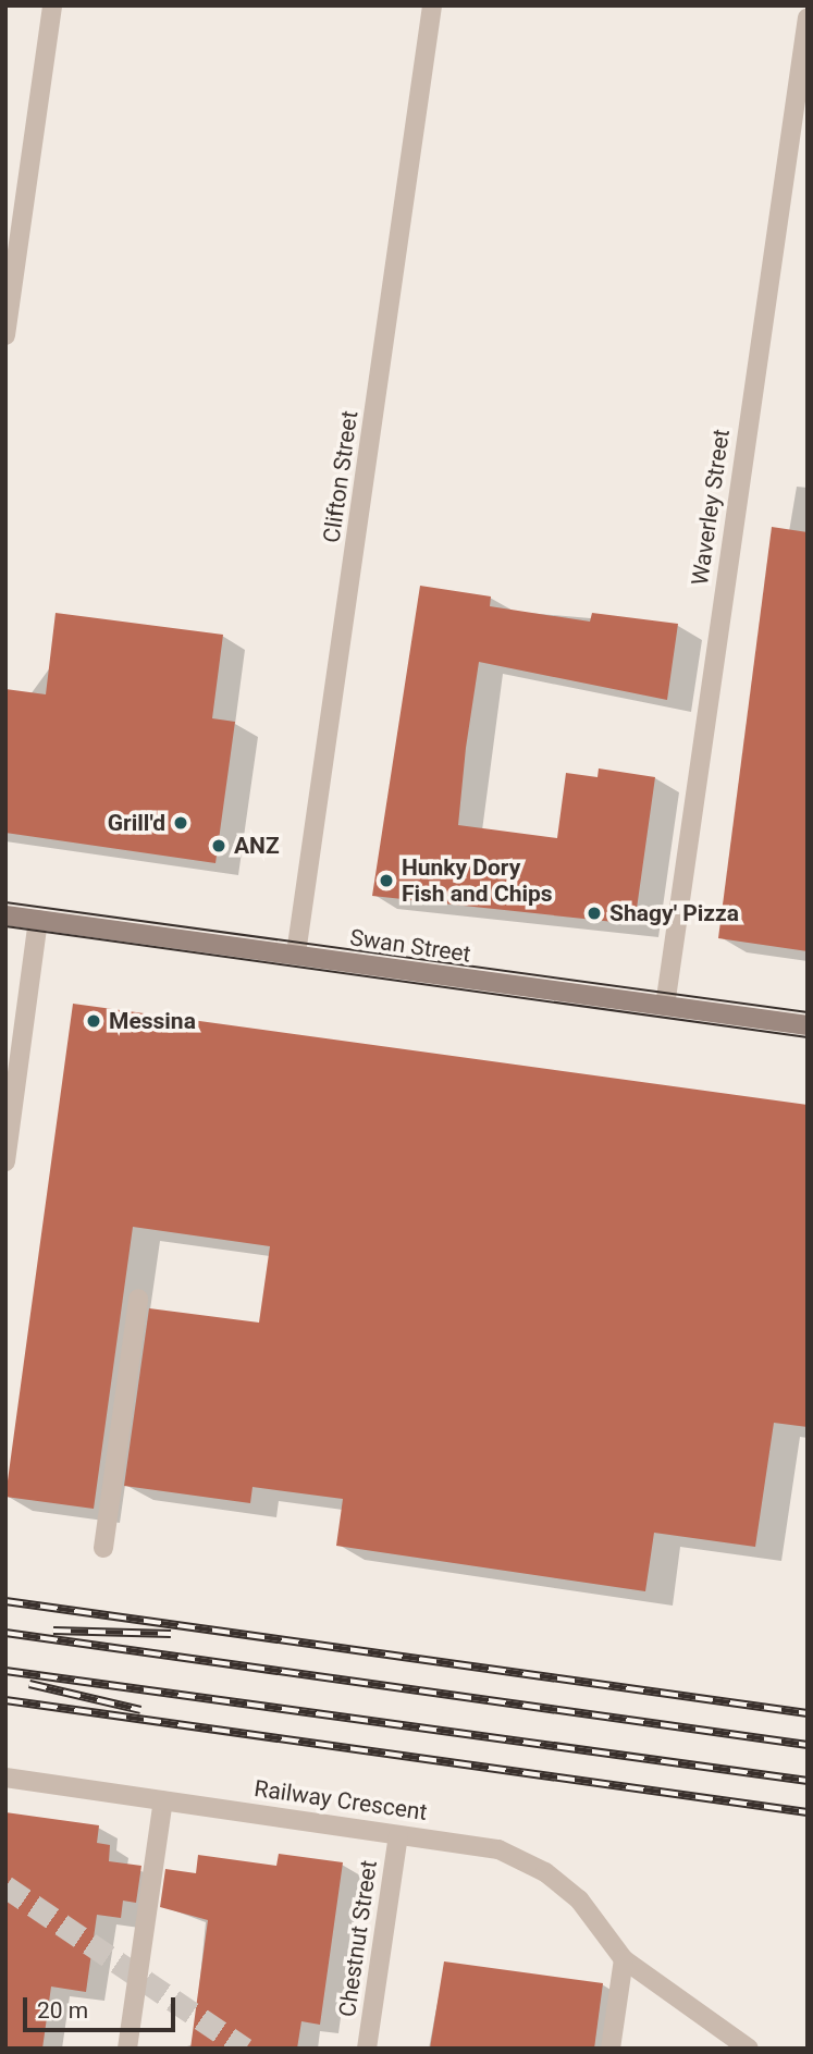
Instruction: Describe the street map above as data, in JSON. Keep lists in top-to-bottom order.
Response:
{
  "streets": {
    "main road": ["Swan Street"],
    "street": [
      "Clifton Street",
      "Waverley Street",
      "Railway Crescent",
      "Chestnut Street"
    ]
  },
  "crossings": [
    ["Clifton Street", "Swan Street"],
    ["Waverley Street", "Swan Street"],
    ["Railway Crescent", "Chestnut Street"]
  ],
  "places": [
    "Grill'd",
    "ANZ",
    "Hunky Dory Fish and Chips",
    "Shagy' Pizza",
    "Messina"
  ],
  "scale_bar": "20 m"
}
